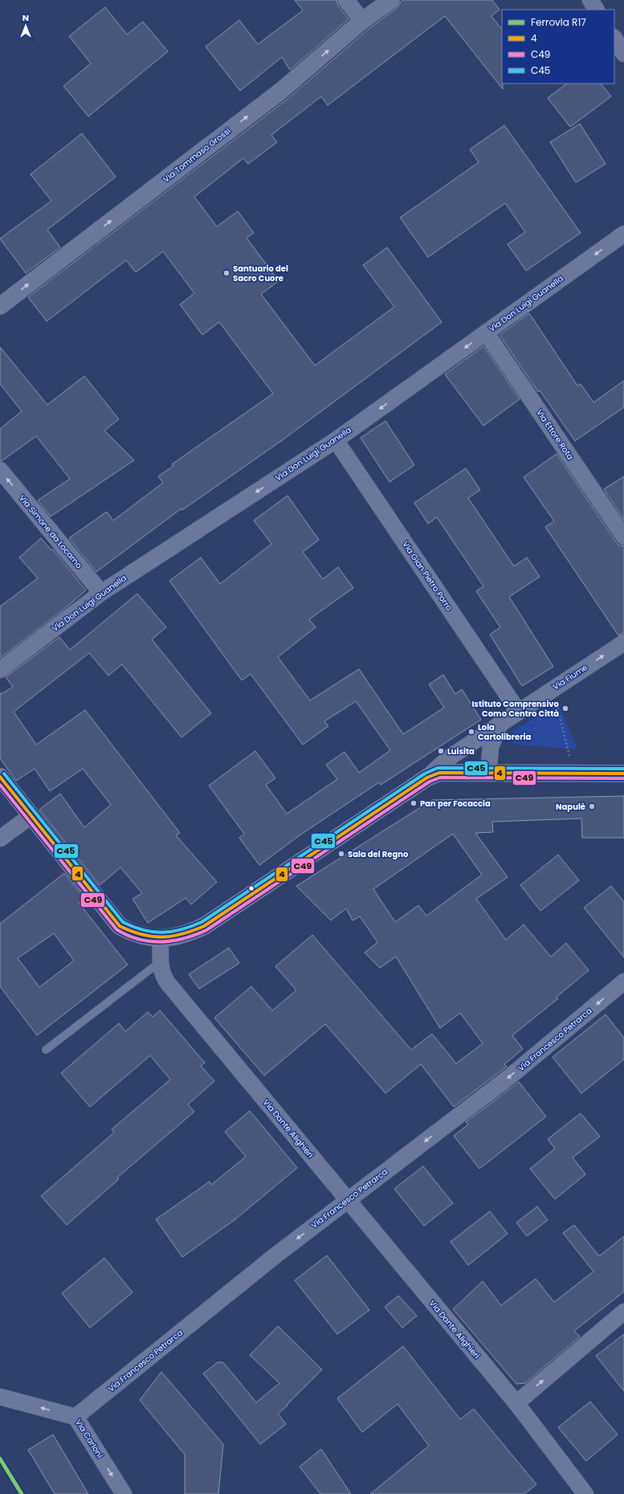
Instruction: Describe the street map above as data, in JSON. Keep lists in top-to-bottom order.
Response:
{
  "streets": {
    "street": [
      "Via Tommaso Grossi",
      "Via Don Luigi Guanella",
      "Via Ettore Rota",
      "Via Simone da Locarno",
      "Via Gian Pietro Porro",
      "Via Fiume",
      "Via Francesco Petrarca",
      "Via Dante Alighieri",
      "Via Carloni"
    ]
  },
  "crossings": [
    ["Via Don Luigi Guanella", "Via Ettore Rota"],
    ["Via Don Luigi Guanella", "Via Simone da Locarno"],
    ["Via Don Luigi Guanella", "Via Gian Pietro Porro"],
    ["Via Gian Pietro Porro", "Via Fiume"],
    ["Via Francesco Petrarca", "Via Dante Alighieri"],
    ["Via Francesco Petrarca", "Via Carloni"]
  ],
  "one_way": [
    "Via Tommaso Grossi",
    "Via Don Luigi Guanella",
    "Via Simone da Locarno",
    "Via Fiume",
    "Via Francesco Petrarca"
  ],
  "places": [
    "Santuario del Sacro Cuore",
    "Istituto Comprensivo Como Centro Città",
    "Lola Cartolibreria",
    "Luisita",
    "Pan per Focaccia",
    "Napulè",
    "Sala del Regno"
  ],
  "lines": [
    "transit line C45",
    "transit line 4",
    "transit line C49",
    "rail line R17"
  ],
  "legend": [
    "Ferrovia R17",
    "4",
    "C49",
    "C45"
  ],
  "north": "top"
}
